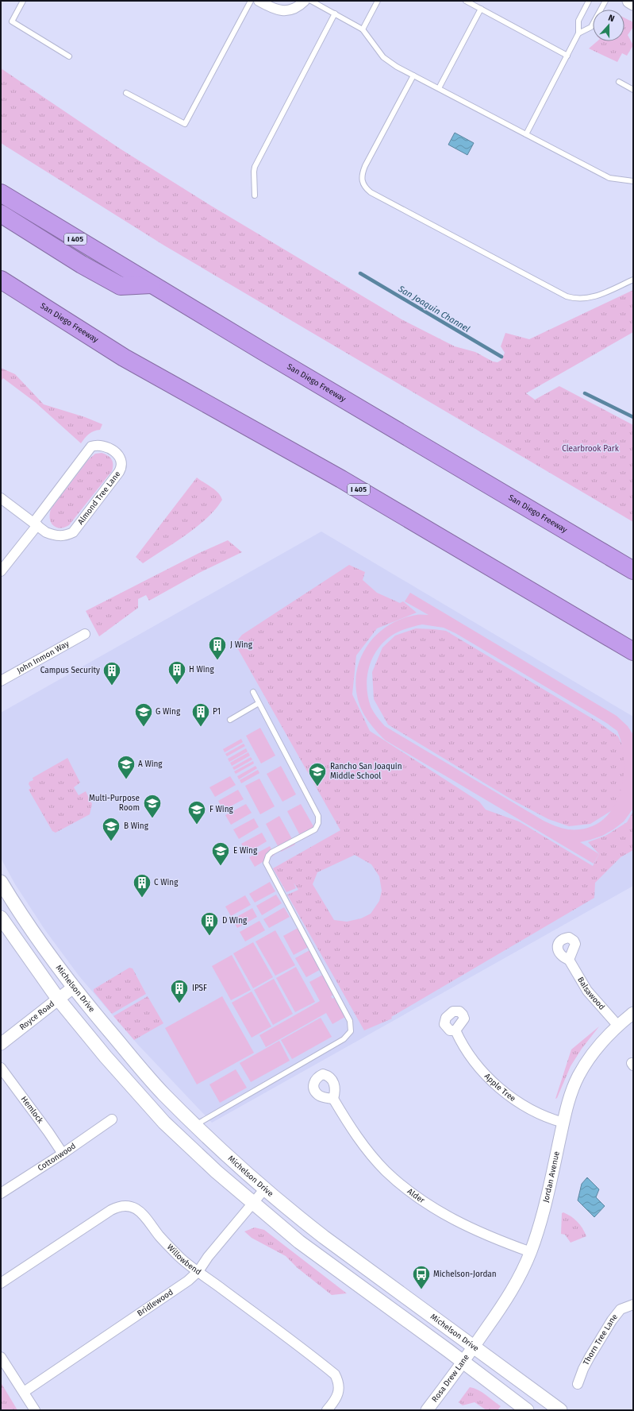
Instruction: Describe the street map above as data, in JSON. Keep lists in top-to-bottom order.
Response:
{
  "streets": {
    "highway": ["I 405", "San Diego Freeway"],
    "main road": ["Michelson Drive"],
    "street": [
      "Almond Tree Lane",
      "John Inmon Way",
      "Balsawood",
      "Royce Road",
      "Apple Tree",
      "Hemlock",
      "Cottonwood",
      "Jordan Avenue",
      "Alder",
      "Willowbend",
      "Bridlewood",
      "Thorn Tree Lane",
      "Rosa Drew Lane"
    ]
  },
  "crossings": [
    ["Michelson Drive", "Royce Road"],
    ["Michelson Drive", "Jordan Avenue"],
    ["Michelson Drive", "Bridlewood"],
    ["Michelson Drive", "Rosa Drew Lane"],
    ["Balsawood", "Jordan Avenue"],
    ["Apple Tree", "Jordan Avenue"],
    ["Hemlock", "Cottonwood"],
    ["Jordan Avenue", "Alder"],
    ["Jordan Avenue", "Rosa Drew Lane"],
    ["Willowbend", "Bridlewood"]
  ],
  "water": ["San Joaquin Channel"],
  "parks": ["Clearbrook Park"],
  "places": {
    "building": [
      "J Wing",
      "H Wing",
      "Campus Security",
      "P1",
      "C Wing",
      "D Wing",
      "IPSF"
    ],
    "school or university": [
      "G Wing",
      "A Wing",
      "Rancho San Joaquin Middle School",
      "Multi-Purpose Room",
      "F Wing",
      "B Wing",
      "E Wing"
    ],
    "bus stop": ["Michelson-Jordan"]
  },
  "north": "top"
}
